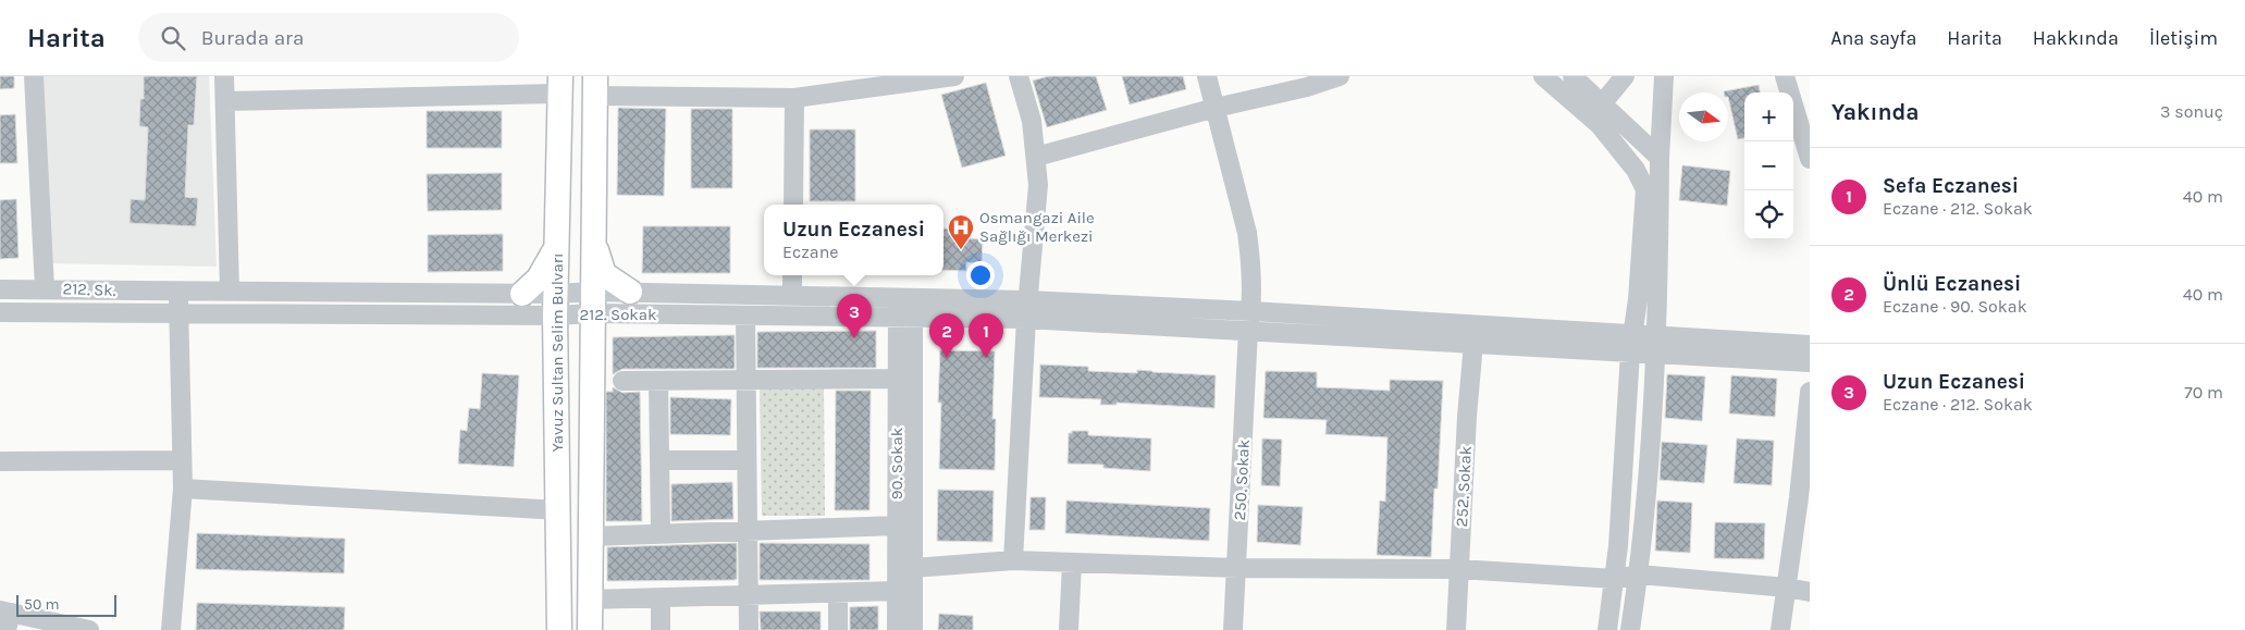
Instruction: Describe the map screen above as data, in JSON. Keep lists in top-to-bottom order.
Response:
{
  "streets": {
    "main road": ["Yavuz Sultan Selim Bulvarı"],
    "street": [
      "212. Sk.",
      "212. Sokak",
      "90. Sokak",
      "250. Sokak",
      "252. Sokak"
    ]
  },
  "crossings": [
    ["212. Sk.", "212. Sokak"],
    ["212. Sk.", "Yavuz Sultan Selim Bulvarı"],
    ["212. Sokak", "Yavuz Sultan Selim Bulvarı"],
    ["212. Sokak", "90. Sokak"]
  ],
  "places": {
    "hospital": ["Osmangazi Aile Sağlığı Merkezi"]
  },
  "scale_bar": "50 m",
  "north": "right",
  "page": {
    "header": "Harita",
    "search": "Burada ara",
    "nav": [
      "Ana sayfa",
      "Harita",
      "Hakkında",
      "İletişim"
    ],
    "heading": ["Yakında", "3 sonuç"],
    "map_buttons": ["+", "−"],
    "list": [
      {
        "mark": "1",
        "name": "Sefa Eczanesi",
        "note": "Eczane · 212. Sokak",
        "value": "40 m"
      },
      {
        "mark": "2",
        "name": "Ünlü Eczanesi",
        "note": "Eczane · 90. Sokak",
        "value": "40 m"
      },
      {
        "mark": "3",
        "name": "Uzun Eczanesi",
        "note": "Eczane · 212. Sokak",
        "value": "70 m"
      }
    ],
    "popup": ["Uzun Eczanesi", "Eczane"],
    "pins": ["3", "1", "2"],
    "scale": "50 m"
  }
}
